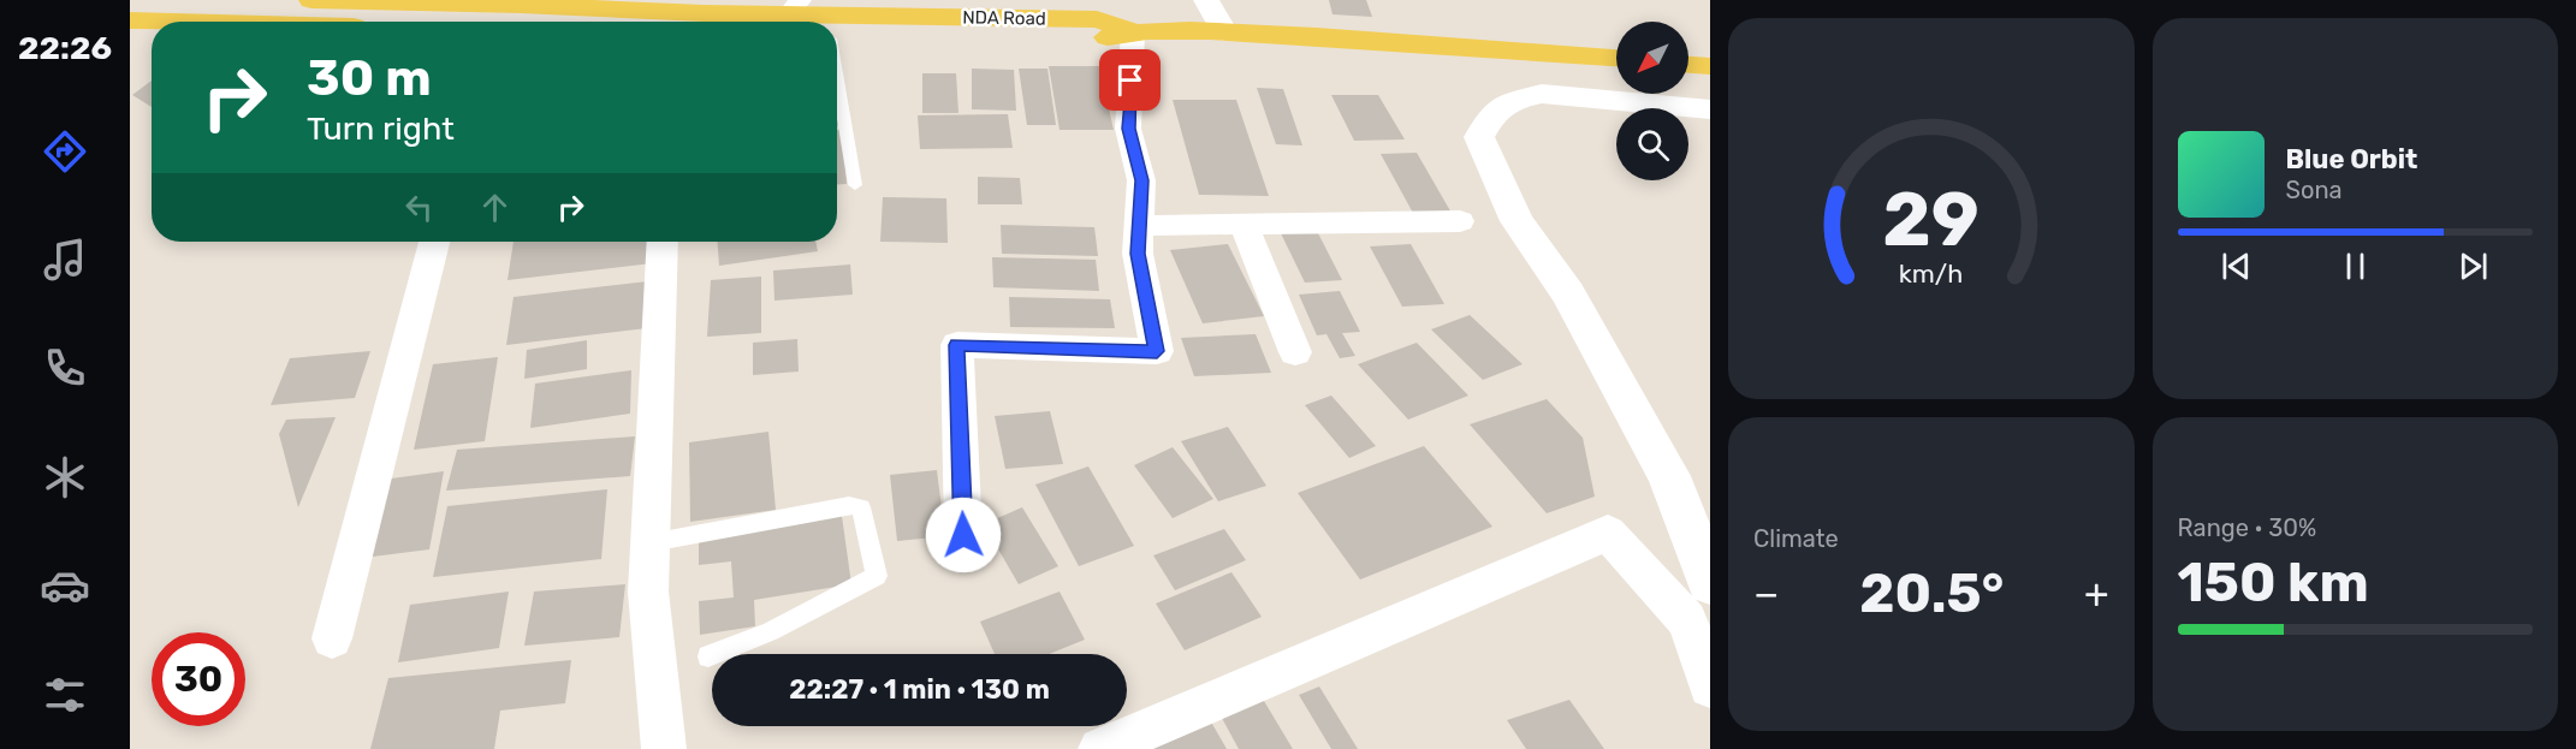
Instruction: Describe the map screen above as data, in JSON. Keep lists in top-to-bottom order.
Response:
{
  "streets": {
    "main road": ["NDA Road"]
  },
  "north": "bottom left",
  "page": {
    "tabs": "22:26",
    "turn": ["30 m", "Turn right"],
    "song": ["Blue Orbit", "Sona"],
    "tile": [
      "Climate",
      ["Range · 30%", "150 km"]
    ],
    "heat": ["−", "20.5°", "+"],
    "limit": "30",
    "trip": "22:27 · 1 min · 130 m",
    "gauge": ["29", "km/h"]
  }
}
